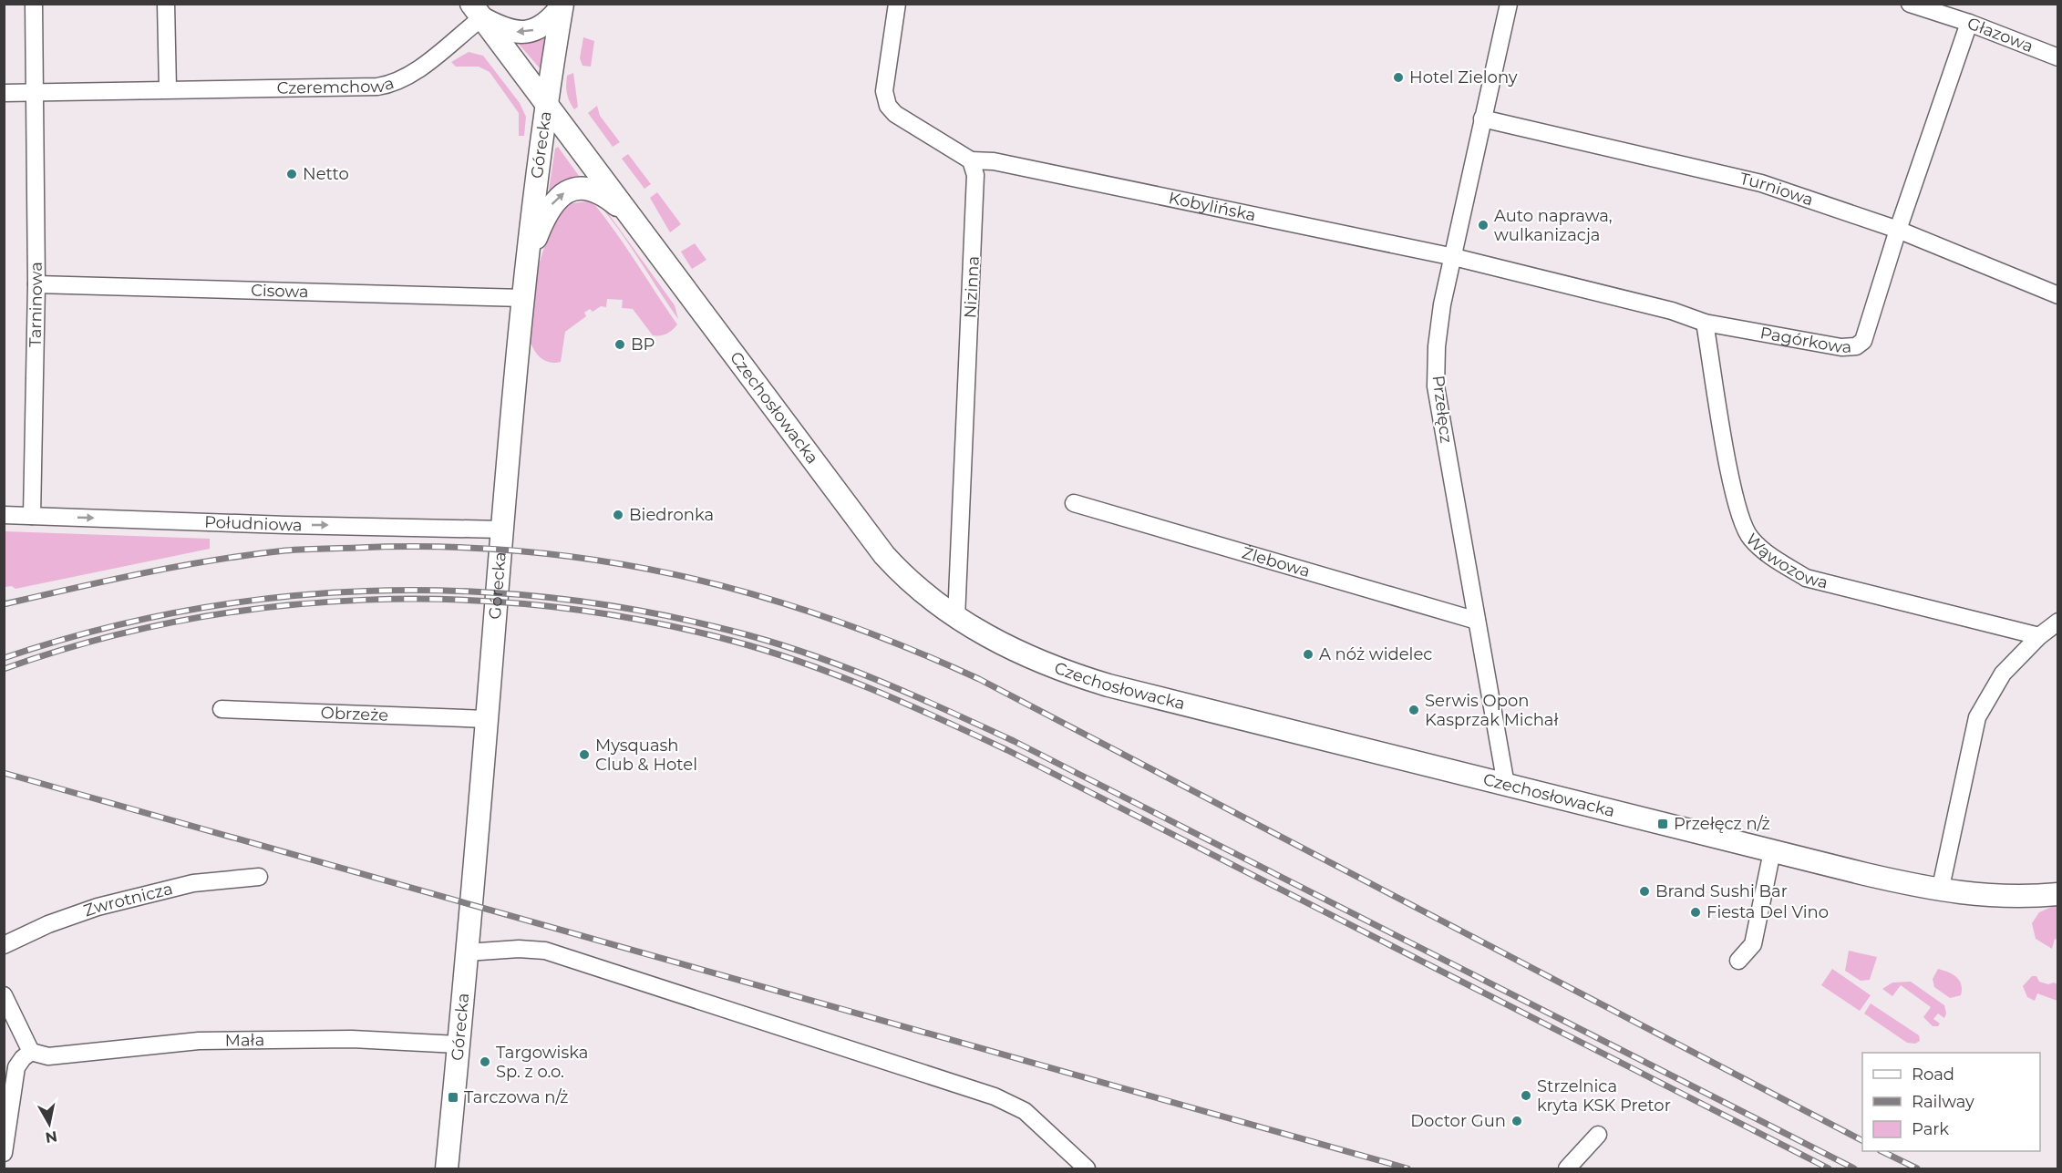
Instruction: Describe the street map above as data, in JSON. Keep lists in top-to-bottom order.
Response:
{
  "streets": {
    "street": [
      "Głazowa",
      "Czeremchowa",
      "Górecka",
      "Turniowa",
      "Kobylińska",
      "Nizinna",
      "Cisowa",
      "Tarninowa",
      "Pagórkowa",
      "Czechosłowacka",
      "Przełęcz",
      "Południowa",
      "Wąwozowa",
      "Żlebowa",
      "Obrzeże",
      "Zwrotnicza",
      "Mała"
    ]
  },
  "crossings": [
    ["Głazowa", "Pagórkowa"],
    ["Czeremchowa", "Tarninowa"],
    ["Czeremchowa", "Czechosłowacka"],
    ["Górecka", "Cisowa"],
    ["Górecka", "Czechosłowacka"],
    ["Górecka", "Południowa"],
    ["Górecka", "Obrzeże"],
    ["Górecka", "Mała"],
    ["Turniowa", "Pagórkowa"],
    ["Turniowa", "Przełęcz"],
    ["Kobylińska", "Nizinna"],
    ["Kobylińska", "Pagórkowa"],
    ["Kobylińska", "Przełęcz"],
    ["Nizinna", "Czechosłowacka"],
    ["Cisowa", "Tarninowa"],
    ["Tarninowa", "Południowa"],
    ["Pagórkowa", "Przełęcz"],
    ["Pagórkowa", "Wąwozowa"],
    ["Czechosłowacka", "Przełęcz"],
    ["Przełęcz", "Żlebowa"]
  ],
  "one_way": ["Południowa"],
  "places": {
    "other": [
      "Hotel Zielony",
      "Netto",
      "Auto naprawa, wulkanizacja",
      "BP",
      "Biedronka",
      "A nóż widelec",
      "Serwis Opon Kasprzak Michał",
      "Mysquash Club & Hotel",
      "Brand Sushi Bar",
      "Fiesta Del Vino",
      "Targowiska Sp. z o.o.",
      "Strzelnica kryta KSK Pretor",
      "Doctor Gun"
    ],
    "transit": ["Przełęcz n/ż", "Tarczowa n/ż"]
  },
  "legend": ["Road", "Railway", "Park"],
  "north": "bottom"
}
